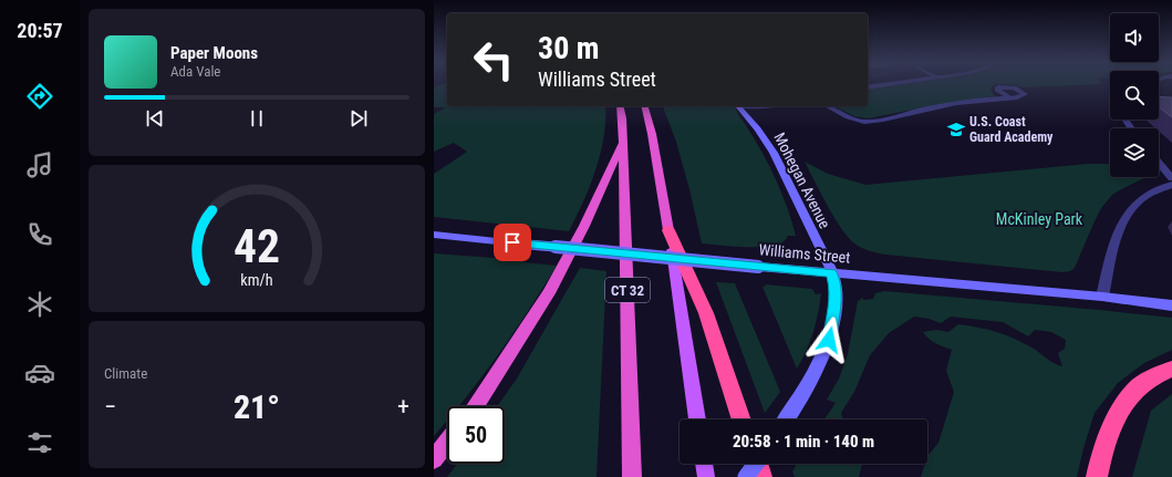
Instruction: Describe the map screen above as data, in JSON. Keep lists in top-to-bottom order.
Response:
{
  "streets": {
    "highway": ["CT 32"],
    "main road": ["Mohegan Avenue", "Williams Street"]
  },
  "crossings": [
    ["Mohegan Avenue", "Williams Street"]
  ],
  "parks": ["McKinley Park"],
  "places": {
    "school or university": ["U.S. Coast Guard Academy"]
  },
  "page": {
    "tabs": "20:57",
    "turn": ["30 m", "Williams Street"],
    "song": ["Paper Moons", "Ada Vale"],
    "tile": "Climate",
    "heat": ["−", "21°", "+"],
    "limit": "50",
    "trip": "20:58 · 1 min · 140 m",
    "gauge": ["42", "km/h"]
  }
}
